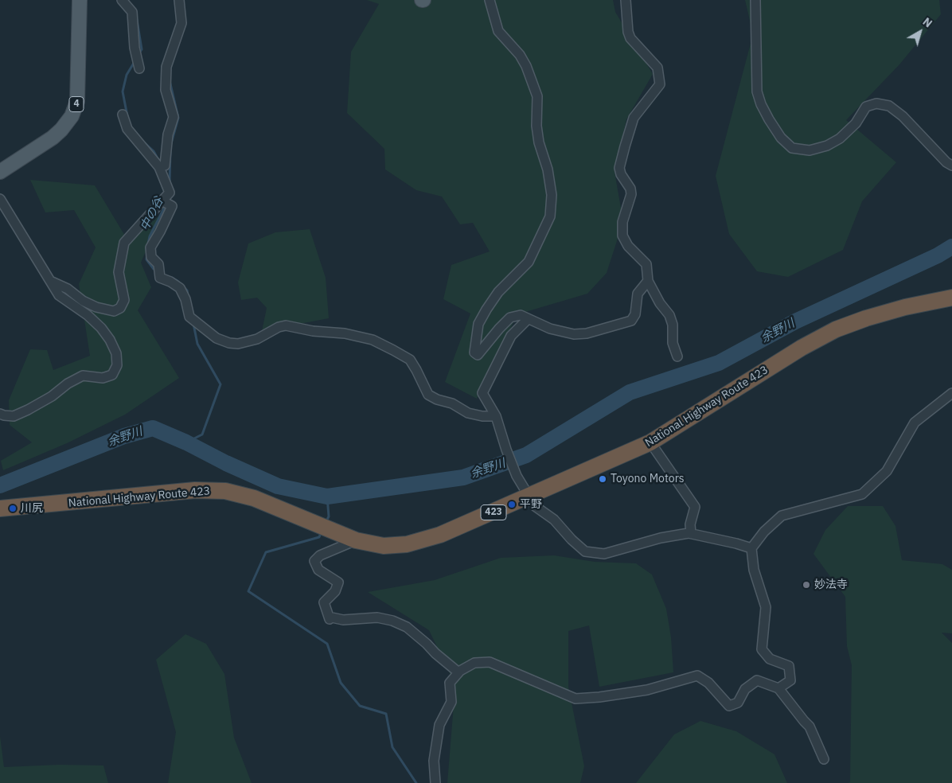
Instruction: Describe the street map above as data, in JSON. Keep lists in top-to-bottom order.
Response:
{
  "streets": {
    "highway": ["National Highway Route 423", "423"],
    "main road": ["4"]
  },
  "water": ["中の谷", "余野川"],
  "places": [
    "Toyono Motors",
    "平野",
    "川尻",
    "妙法寺"
  ],
  "north": "top right"
}
